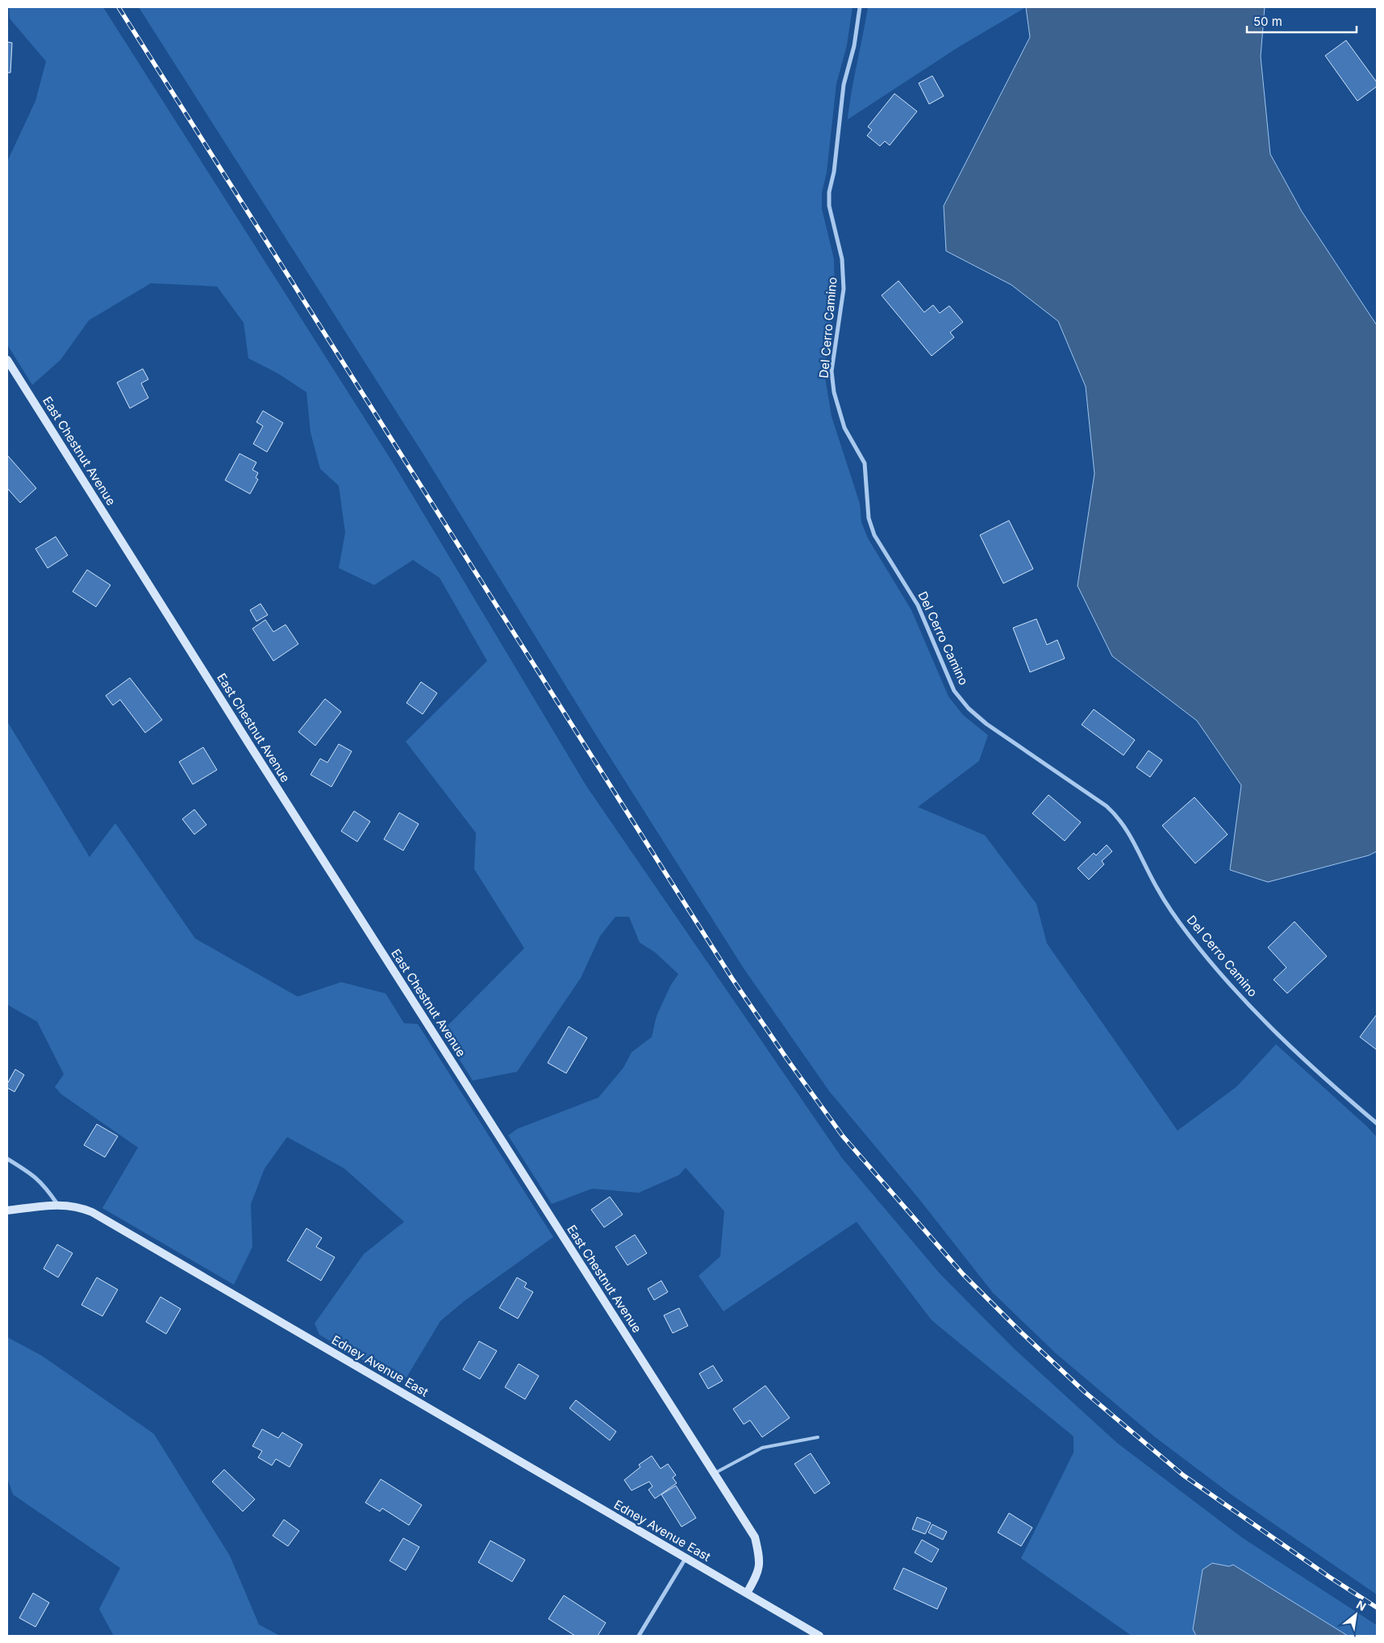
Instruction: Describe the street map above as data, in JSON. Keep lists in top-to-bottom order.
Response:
{
  "streets": {
    "street": ["Del Cerro Camino", "East Chestnut Avenue", "Edney Avenue East"]
  },
  "crossings": [
    ["East Chestnut Avenue", "Edney Avenue East"]
  ],
  "scale_bar": "50 m",
  "north": "top right"
}
